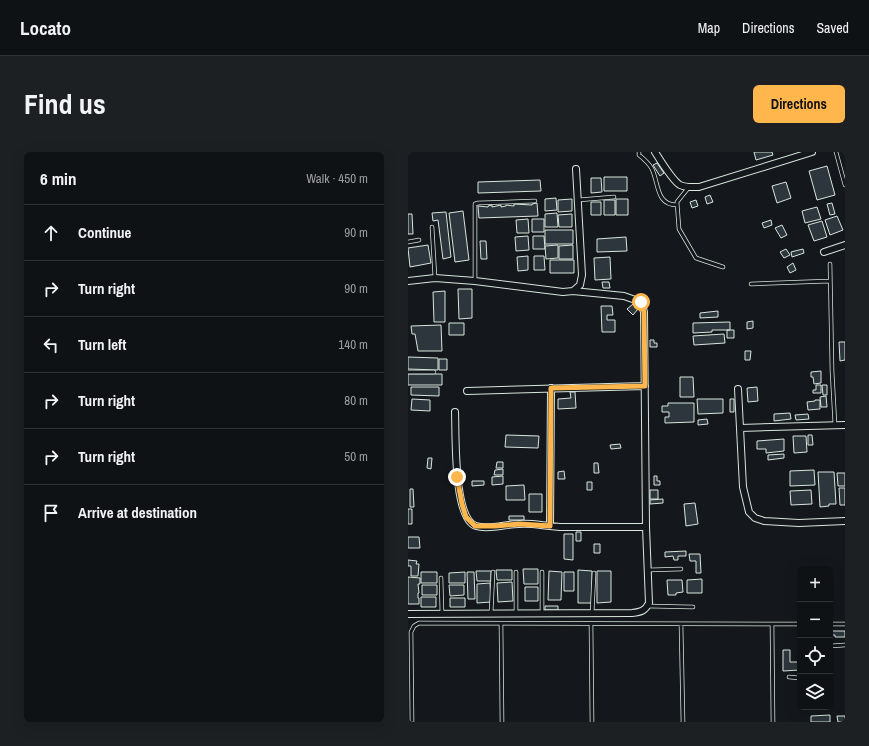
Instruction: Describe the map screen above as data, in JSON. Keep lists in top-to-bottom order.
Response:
{
  "page": {
    "header": "Locato",
    "nav": ["Map", "Directions", "Saved"],
    "title": "Find us",
    "buttons": "Directions",
    "heading": ["6 min", "Walk · 450 m"],
    "list": [
      ["Continue", "90 m"],
      ["Turn right", "90 m"],
      ["Turn left", "140 m"],
      ["Turn right", "80 m"],
      ["Turn right", "50 m"],
      "Arrive at destination"
    ],
    "map_buttons": ["+", "−"]
  }
}
